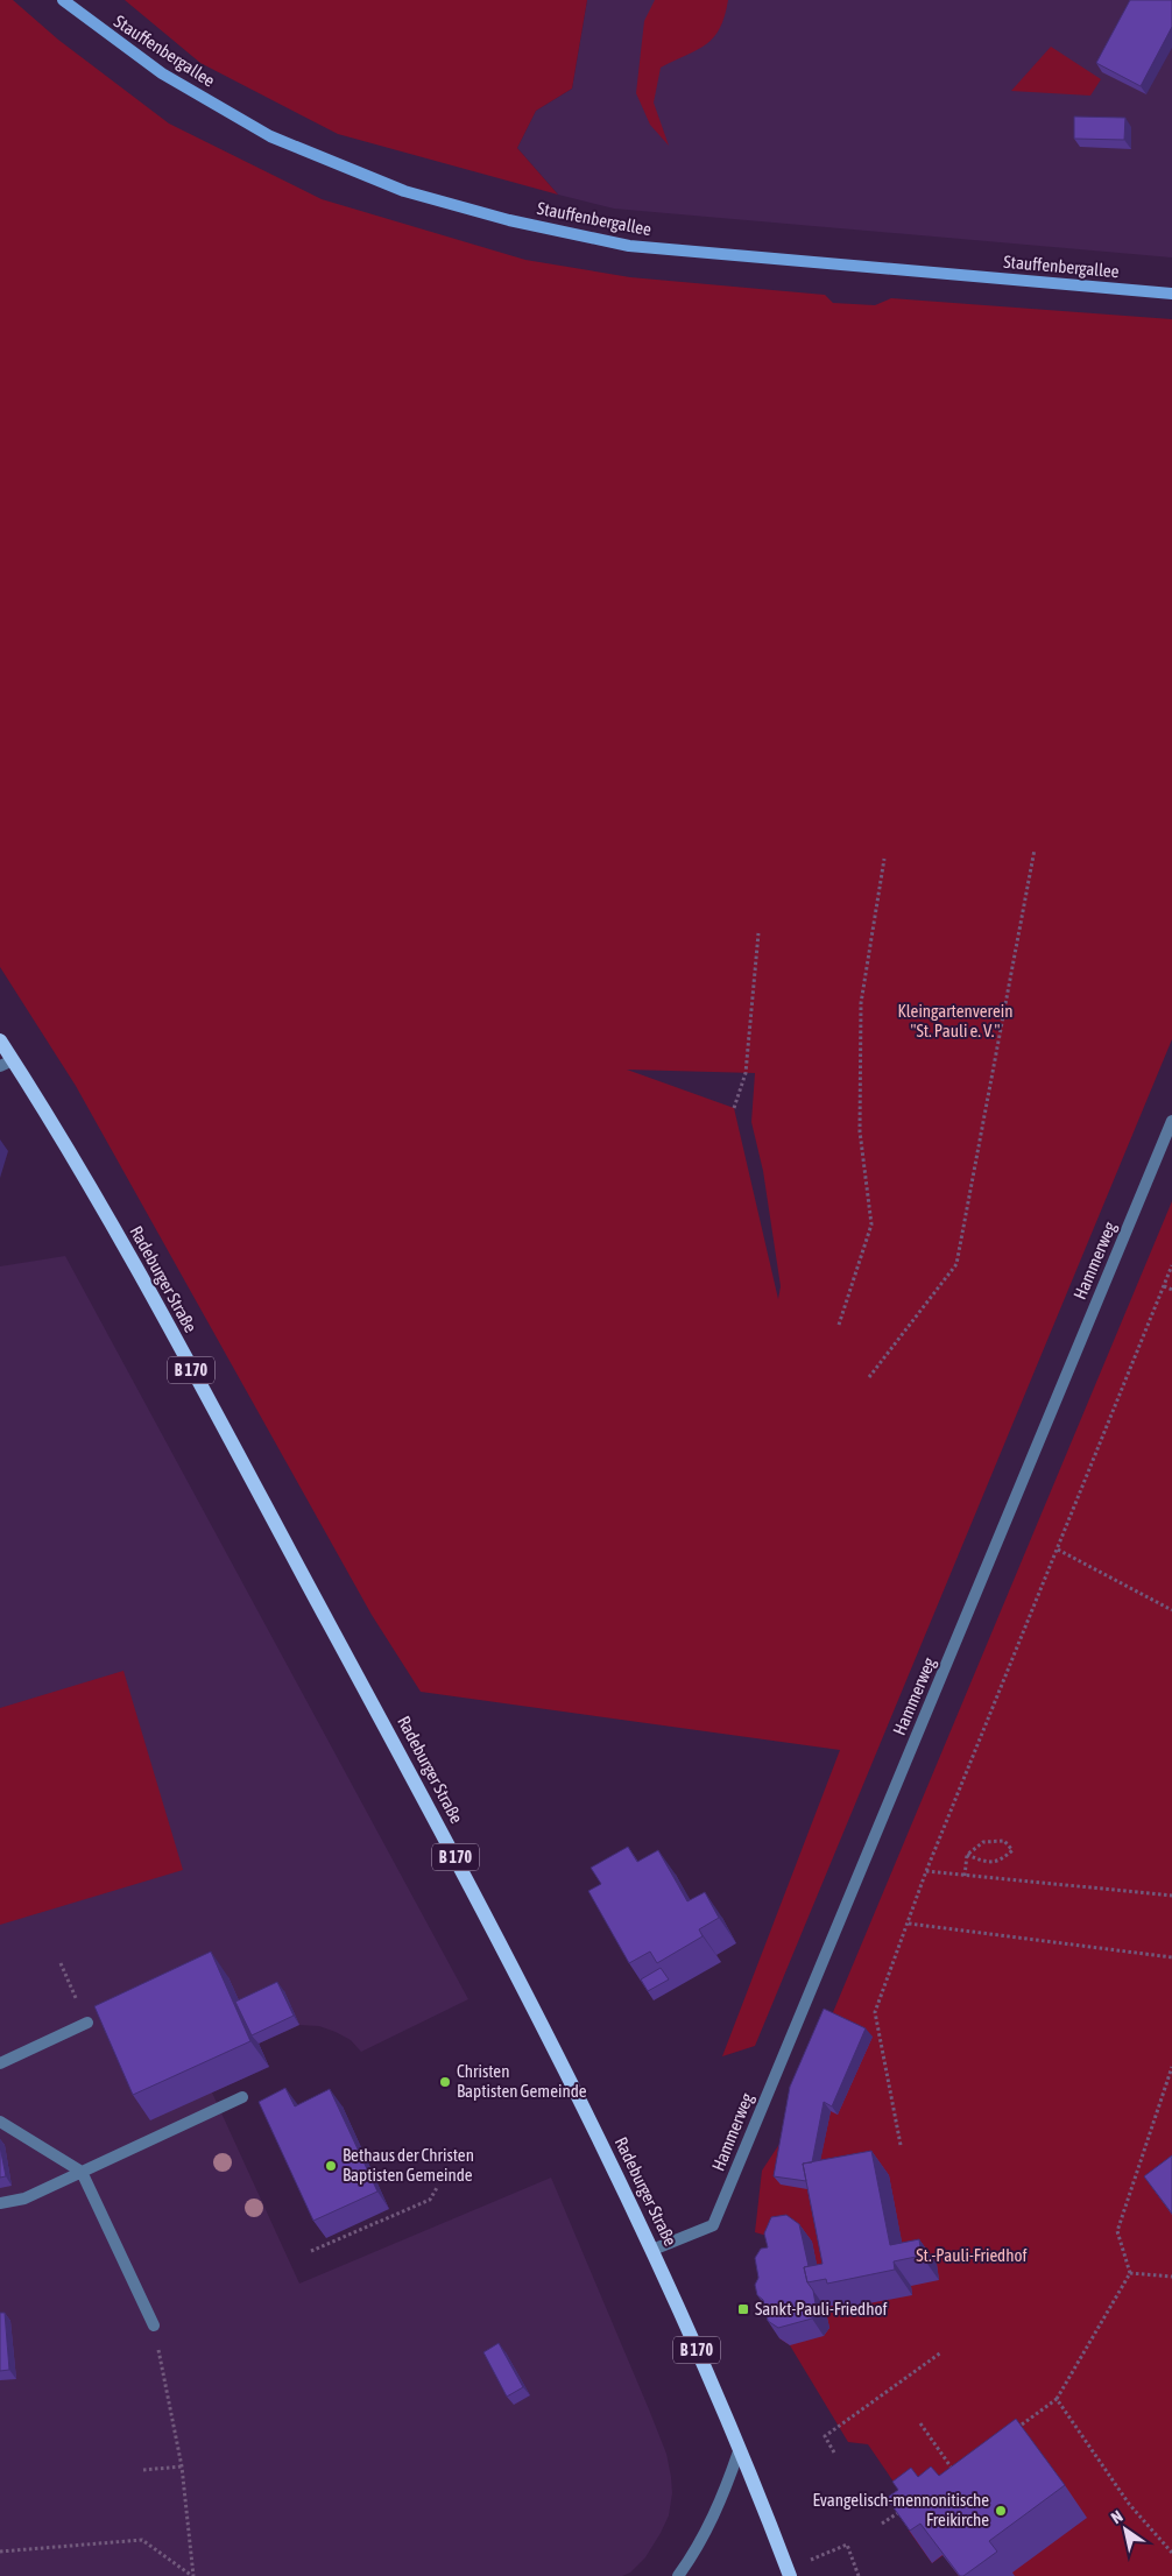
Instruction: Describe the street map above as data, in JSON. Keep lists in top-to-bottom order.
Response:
{
  "streets": {
    "main road": ["Stauffenbergallee", "Radeburger Straße", "B 170"],
    "street": ["Hammerweg"]
  },
  "crossings": [
    ["Hammerweg", "Radeburger Straße"]
  ],
  "parks": ["Kleingartenverein \"St. Pauli e. V.\"", "St.-Pauli-Friedhof"],
  "places": {
    "other": ["Christen Baptisten Gemeinde", "Bethaus der Christen Baptisten Gemeinde", "Evangelisch-mennonitische Freikirche"],
    "transit": ["Sankt-Pauli-Friedhof"]
  },
  "north": "top left"
}
